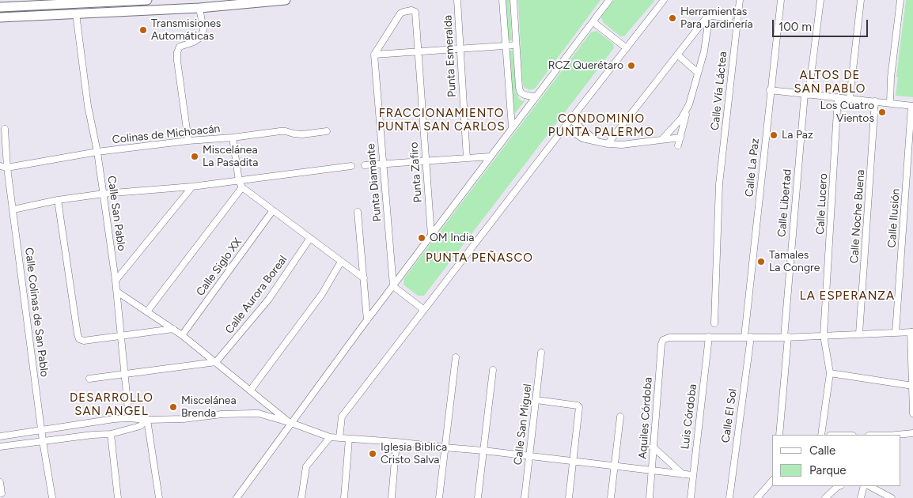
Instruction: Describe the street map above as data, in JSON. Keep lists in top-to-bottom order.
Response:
{
  "streets": {
    "street": [
      "Punta Esmeralda",
      "Calle Vía Láctea",
      "Colinas de Michoacán",
      "Calle La Paz",
      "Punta Zafiro",
      "Punta Diamante",
      "Calle Libertad",
      "Calle Lucero",
      "Calle San Pablo",
      "Calle Noche Buena",
      "Calle Ilusión",
      "Calle Siglo XX",
      "Calle Aurora Boreal",
      "Calle Colinas de San Pablo",
      "Calle El Sol",
      "Luis Córdoba",
      "Aquiles Córdoba",
      "Calle San Miguel"
    ]
  },
  "crossings": [
    ["Colinas de Michoacán", "Calle San Pablo"],
    ["Colinas de Michoacán", "Calle Colinas de San Pablo"],
    ["Calle La Paz", "Calle El Sol"],
    ["Punta Zafiro", "Punta Diamante"],
    ["Luis Córdoba", "Aquiles Córdoba"]
  ],
  "districts": [
    "ALTOS DE SAN PABLO",
    "FRACCIONAMIENTO PUNTA SAN CARLOS",
    "CONDOMINIO PUNTA PALERMO",
    "PUNTA PEÑASCO",
    "LA ESPERANZA",
    "DESARROLLO SAN ANGEL"
  ],
  "places": [
    "Herramientas Para Jardinería",
    "Transmisiones Automáticas",
    "RCZ Querétaro",
    "Los Cuatro Vientos",
    "La Paz",
    "Miscelánea La Pasadita",
    "OM India",
    "Tamales La Congre",
    "Miscelánea Brenda",
    "Iglesia Biblica Cristo Salva"
  ],
  "legend": ["Calle", "Parque"],
  "scale_bar": "100 m"
}
